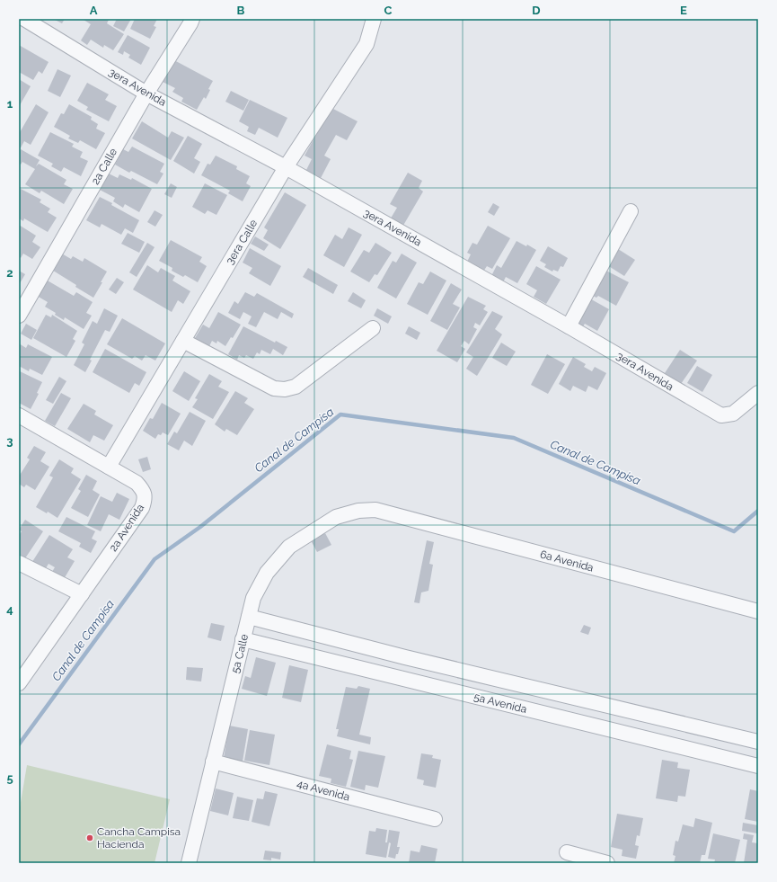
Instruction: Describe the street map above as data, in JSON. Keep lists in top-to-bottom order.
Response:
{
  "streets": {
    "street": [
      "3era Avenida",
      "2a Calle",
      "3era Calle",
      "2a Avenida",
      "6a Avenida",
      "5a Calle",
      "5a Avenida",
      "4a Avenida"
    ]
  },
  "crossings": [
    ["3era Avenida", "2a Calle"],
    ["3era Avenida", "3era Calle"],
    ["3era Calle", "2a Avenida"],
    ["6a Avenida", "5a Calle"],
    ["5a Calle", "5a Avenida"],
    ["5a Calle", "4a Avenida"]
  ],
  "water": ["Canal de Campisa"],
  "places": ["Cancha Campisa Hacienda"],
  "grid": {
    "columns": [
      "A",
      "B",
      "C",
      "D",
      "E"
    ],
    "rows": [
      "1",
      "2",
      "3",
      "4",
      "5"
    ]
  }
}
